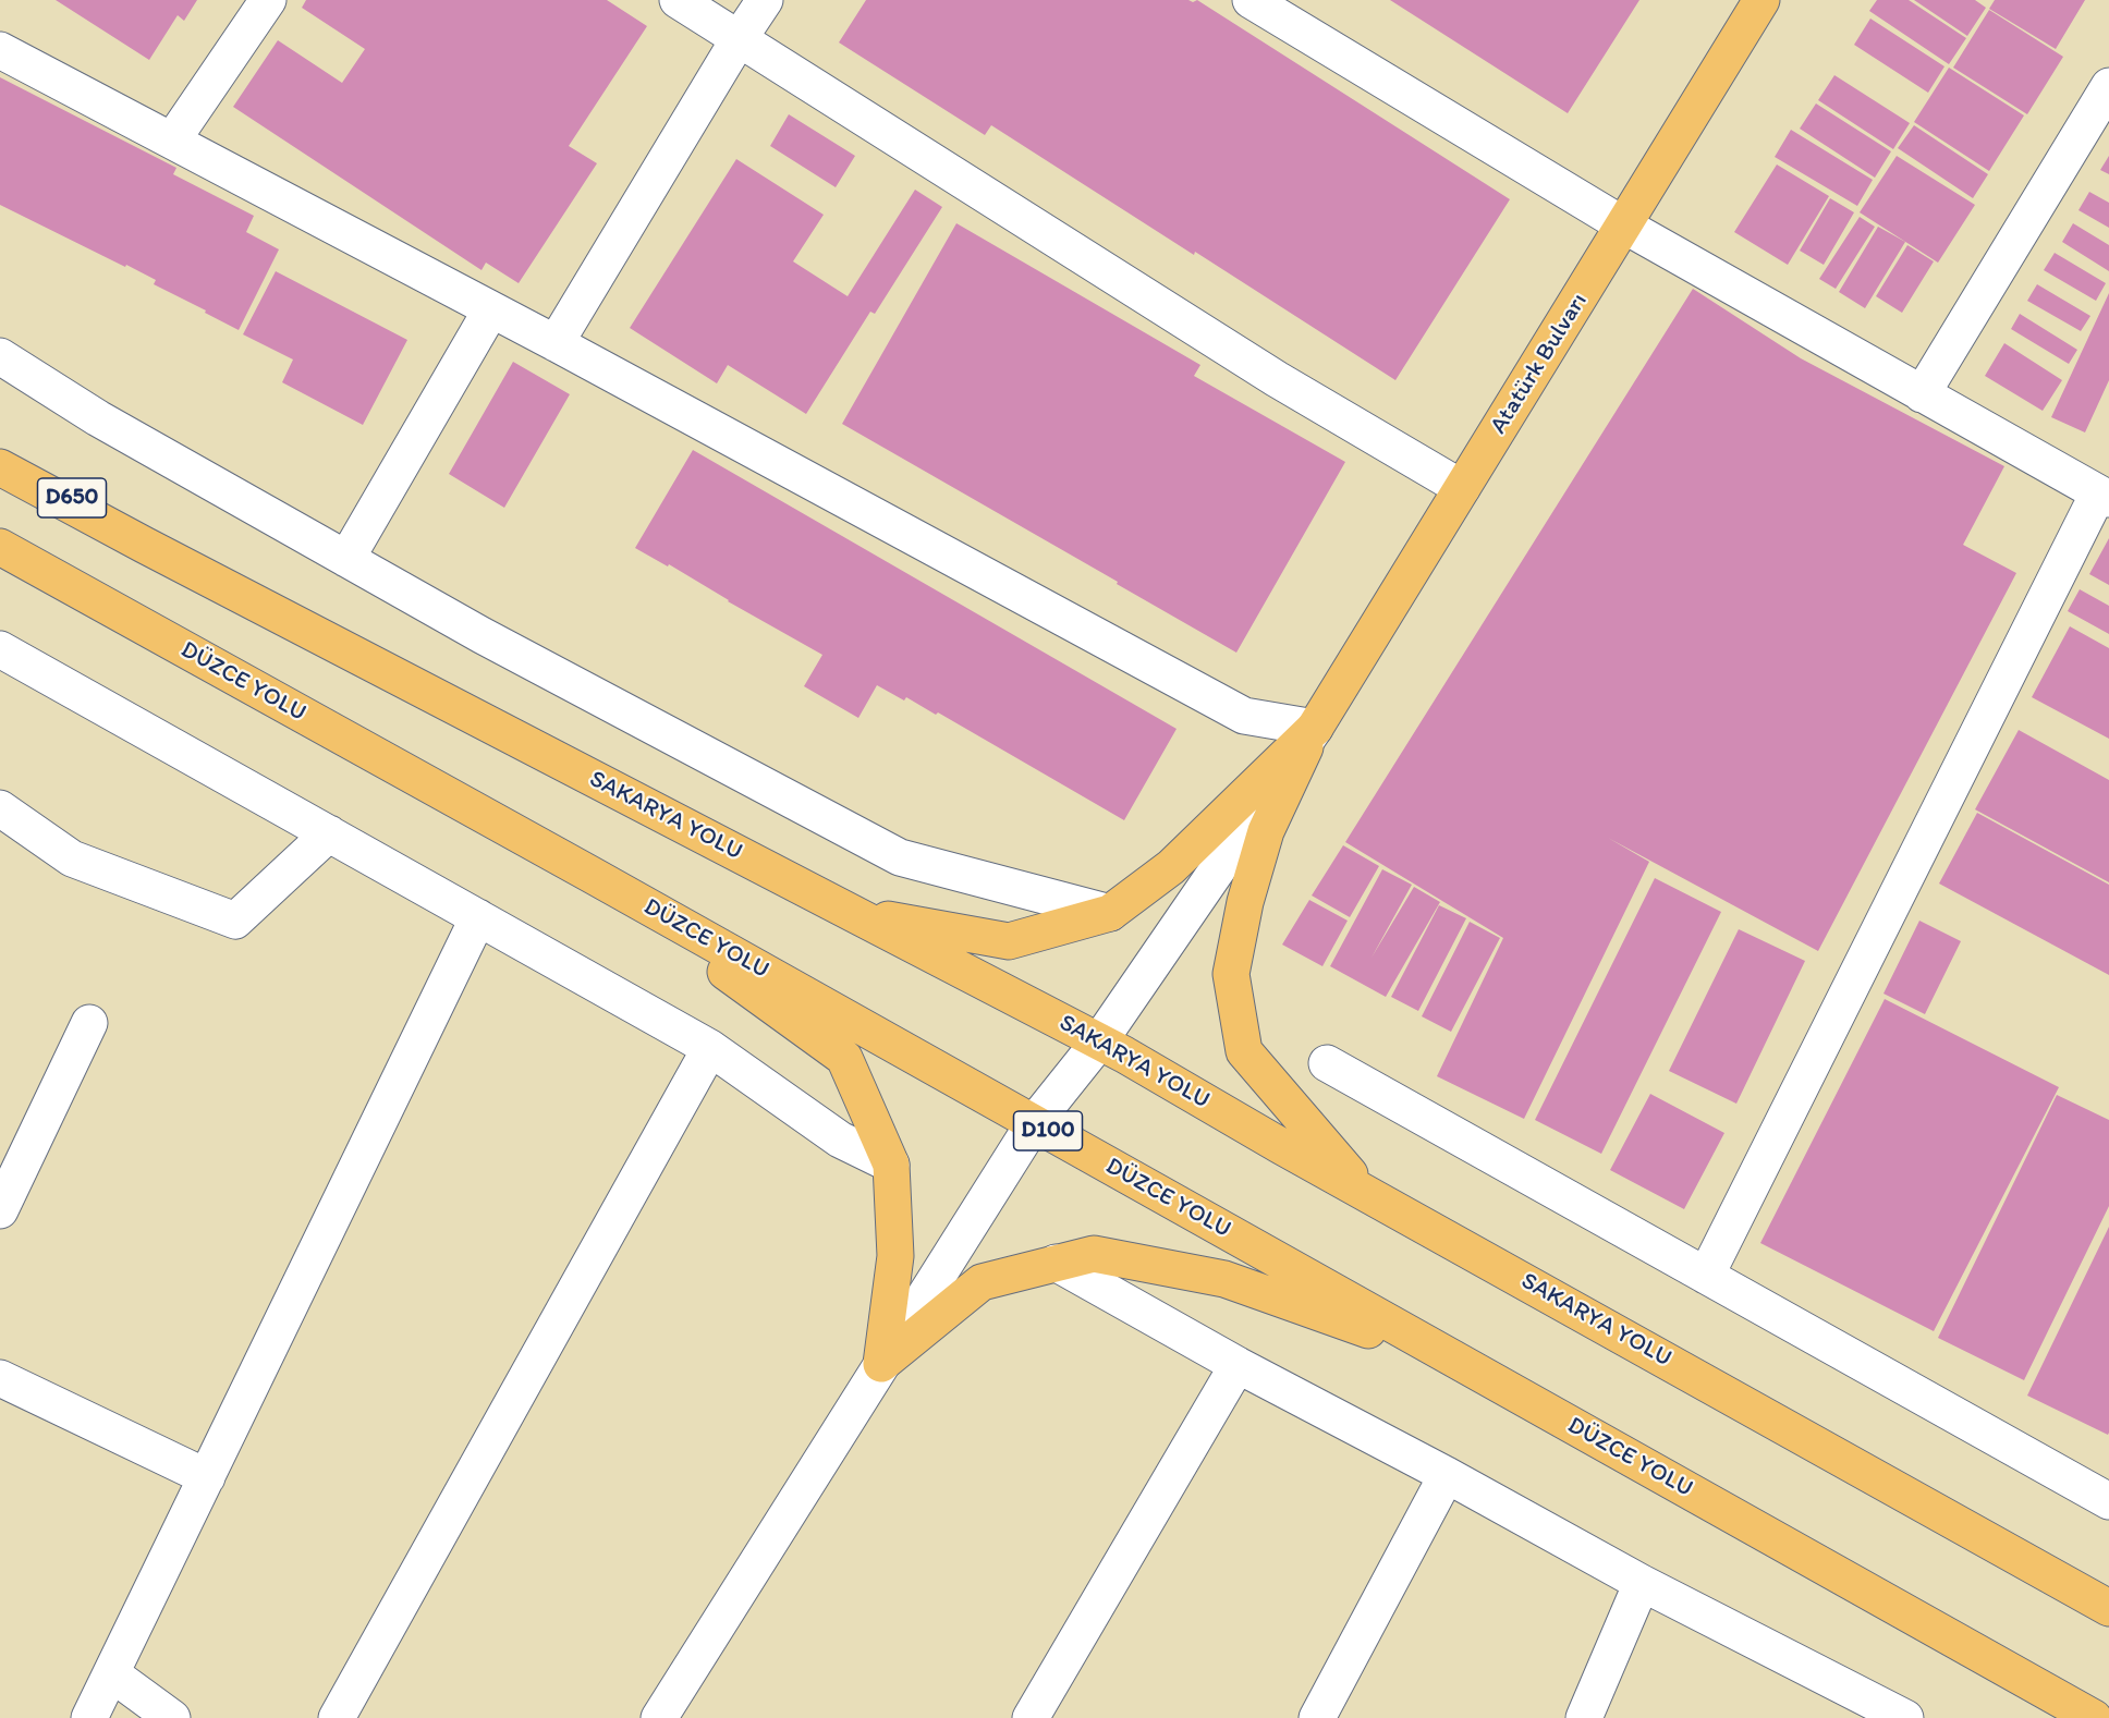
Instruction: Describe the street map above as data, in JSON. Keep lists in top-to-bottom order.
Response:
{
  "streets": {
    "main road": [
      "Atatürk Bulvarı",
      "D650",
      "DÜZCE YOLU",
      "SAKARYA YOLU",
      "D100"
    ]
  },
  "crossings": [
    ["D650", "SAKARYA YOLU"]
  ]
}
